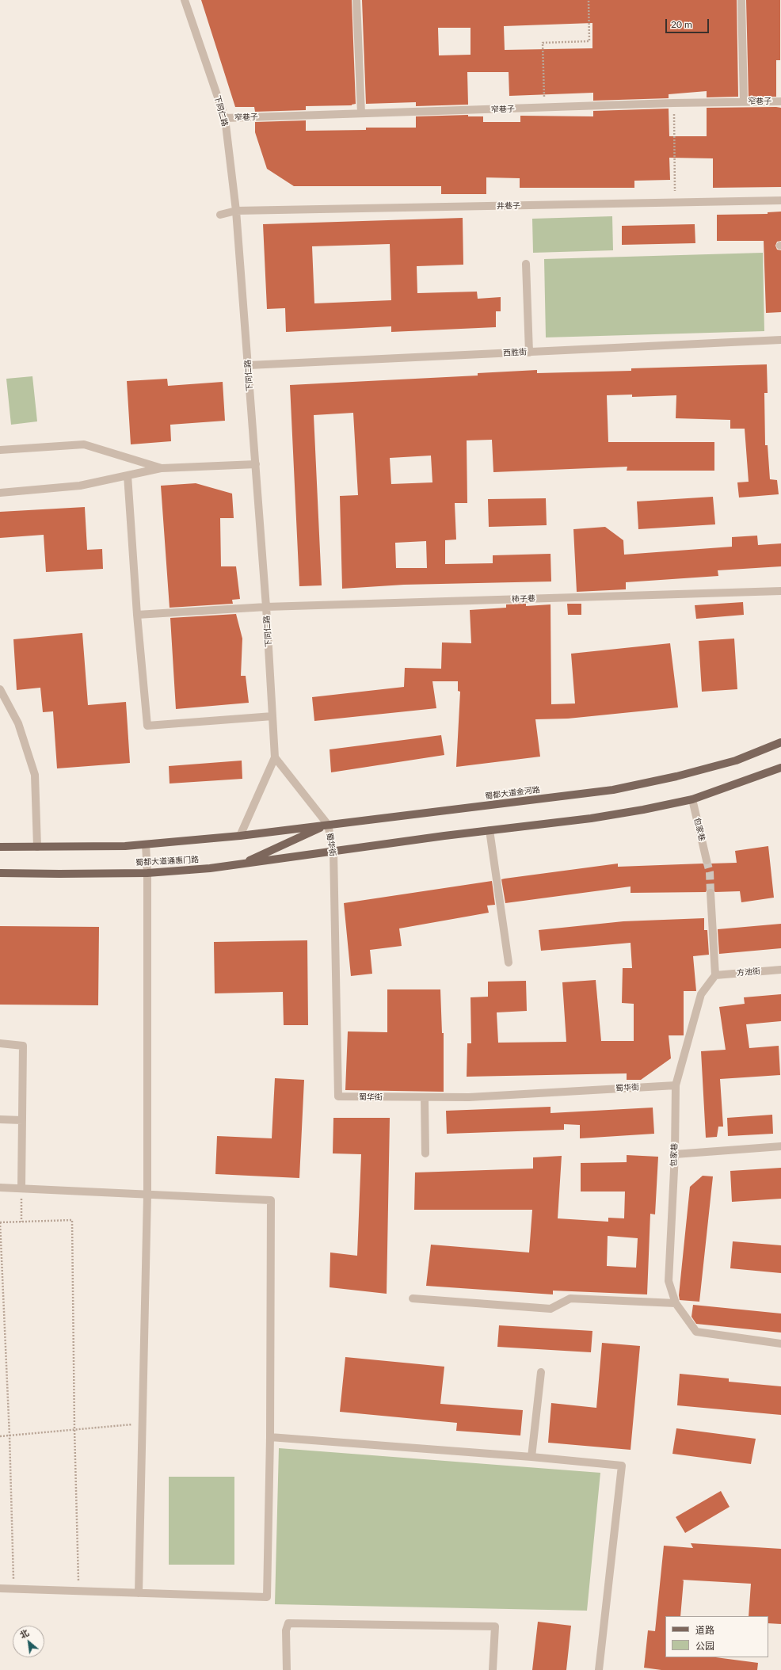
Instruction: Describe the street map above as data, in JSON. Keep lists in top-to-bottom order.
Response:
{
  "streets": {
    "main road": ["蜀都大道金河路", "蜀都大道通惠门路"],
    "street": [
      "窄巷子",
      "下同仁路",
      "井巷子",
      "西胜街",
      "柿子巷",
      "包家巷",
      "蜀华街",
      "方池街"
    ]
  },
  "crossings": [
    ["窄巷子", "下同仁路"],
    ["下同仁路", "井巷子"],
    ["下同仁路", "西胜街"],
    ["下同仁路", "柿子巷"],
    ["下同仁路", "蜀都大道金河路"],
    ["蜀都大道金河路", "蜀华街"],
    ["包家巷", "蜀华街"],
    ["包家巷", "方池街"],
    ["蜀华街", "蜀都大道通惠门路"]
  ],
  "legend": ["道路", "公园"],
  "scale_bar": "20 m",
  "north": "top left"
}
